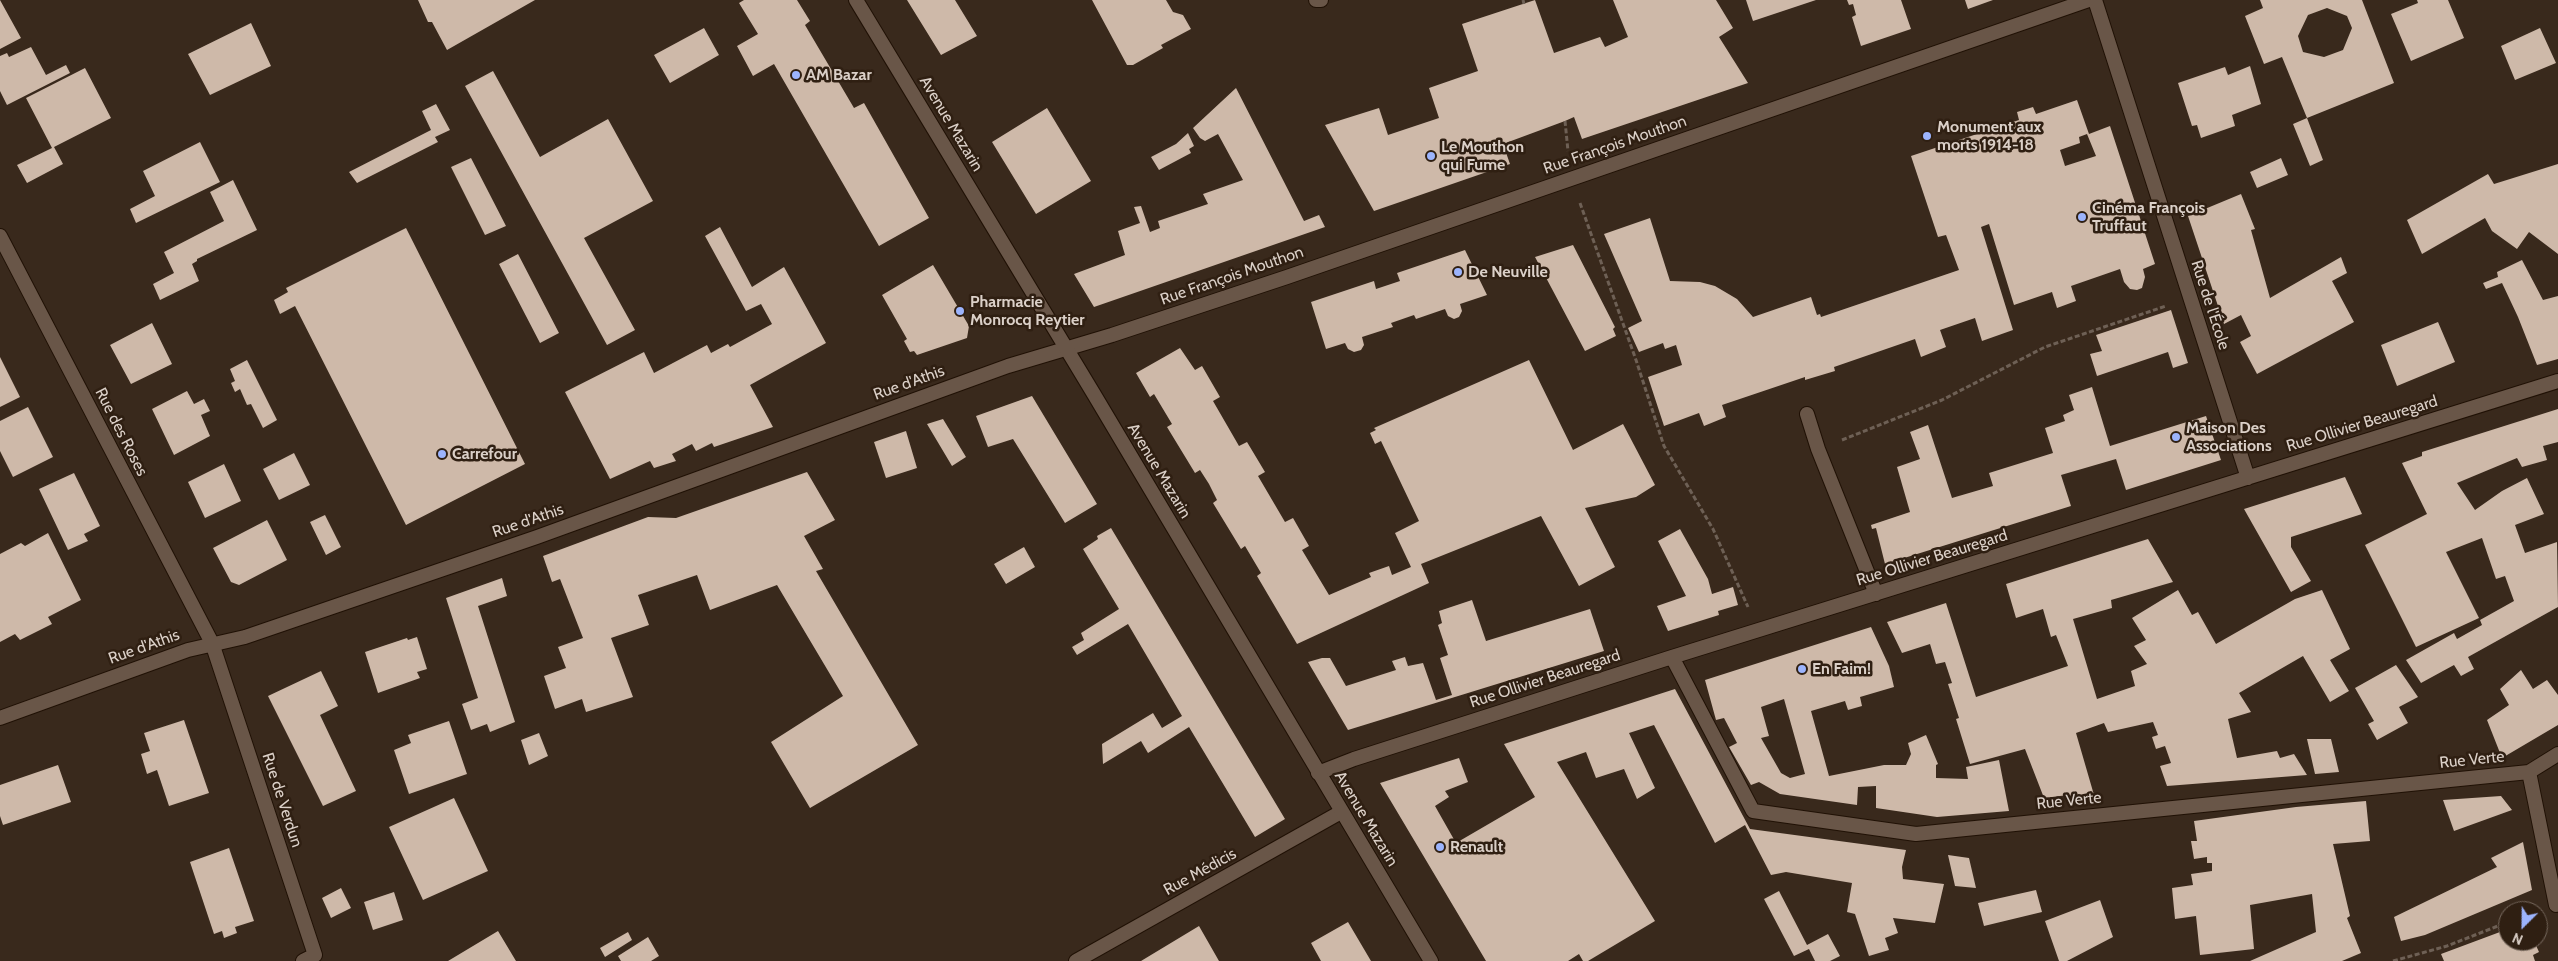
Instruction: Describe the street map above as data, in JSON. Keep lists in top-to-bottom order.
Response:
{
  "streets": {
    "street": [
      "Avenue Mazarin",
      "Rue François Mouthon",
      "Rue de l'École",
      "Rue d'Athis",
      "Rue Ollivier Beauregard",
      "Rue des Roses",
      "Rue Verte",
      "Rue de Verdun",
      "Rue Médicis"
    ]
  },
  "crossings": [
    ["Avenue Mazarin", "Rue François Mouthon"],
    ["Avenue Mazarin", "Rue d'Athis"],
    ["Avenue Mazarin", "Rue Ollivier Beauregard"],
    ["Avenue Mazarin", "Rue Médicis"],
    ["Rue François Mouthon", "Rue d'Athis"],
    ["Rue de l'École", "Rue Ollivier Beauregard"],
    ["Rue d'Athis", "Rue des Roses"],
    ["Rue d'Athis", "Rue de Verdun"],
    ["Rue Ollivier Beauregard", "Rue Verte"],
    ["Rue des Roses", "Rue de Verdun"]
  ],
  "places": [
    "AM Bazar",
    "Monument aux morts 1914-18",
    "Le Mouthon qui Fume",
    "Cinéma François Truffaut",
    "De Neuville",
    "Pharmacie Monrocq Reytier",
    "Maison Des Associations",
    "Carrefour",
    "En Faim!",
    "Renault"
  ],
  "north": "bottom left"
}
